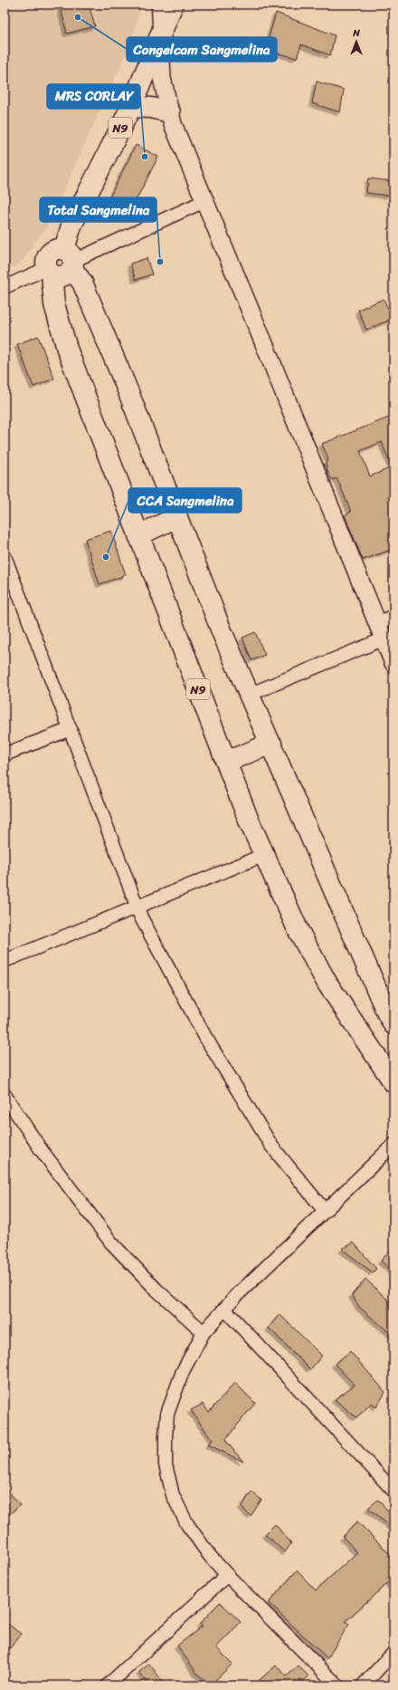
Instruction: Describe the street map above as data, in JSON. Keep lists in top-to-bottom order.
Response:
{
  "streets": {
    "highway": ["N9"]
  },
  "places": [
    "Congelcam Sangmelina",
    "MRS CORLAY",
    "Total Sangmelina",
    "CCA Sangmelina"
  ],
  "north": "top"
}
